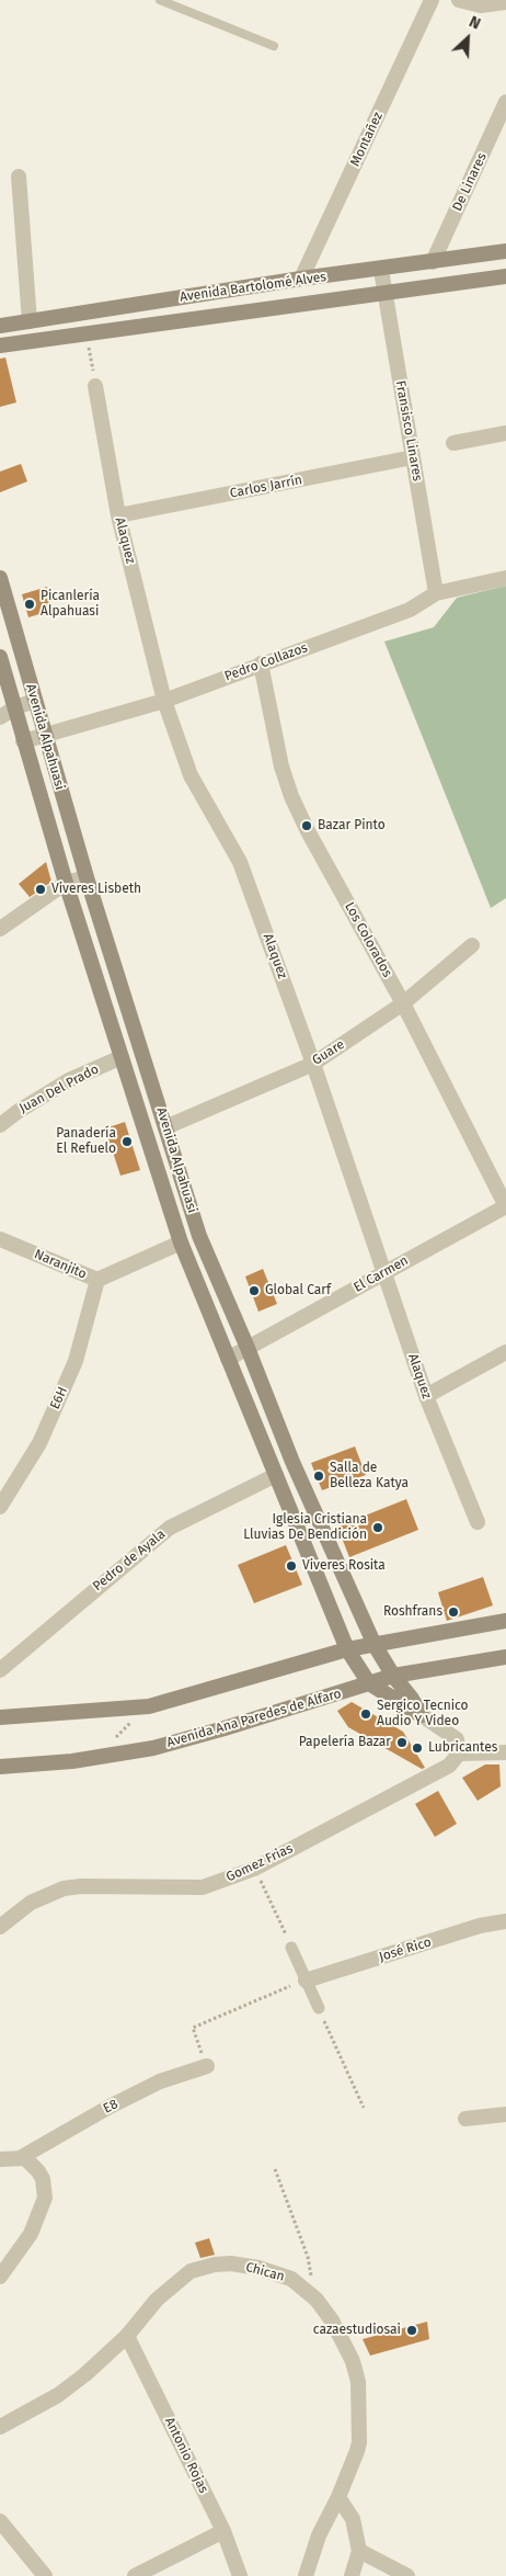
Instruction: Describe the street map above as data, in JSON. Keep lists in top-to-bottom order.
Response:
{
  "streets": {
    "main road": ["Avenida Bartolomé Alves", "Avenida Alpahuasi", "Avenida Ana Paredes de Alfaro"],
    "street": [
      "Montañez",
      "De Linares",
      "Fransisco Linares",
      "Carlos Jarrín",
      "Alaquez",
      "Pedro Collazos",
      "Los Colorados",
      "Guare",
      "Juan Del Prado",
      "Naranjito",
      "El Carmen",
      "E6H",
      "Pedro de Ayala",
      "Gomez Frias",
      "José Rico",
      "E8",
      "Chican",
      "Antonio Rojas"
    ]
  },
  "crossings": [
    ["Montañez", "Avenida Bartolomé Alves"],
    ["De Linares", "Avenida Bartolomé Alves"],
    ["Avenida Bartolomé Alves", "Fransisco Linares"],
    ["Fransisco Linares", "Carlos Jarrín"],
    ["Fransisco Linares", "Pedro Collazos"],
    ["Carlos Jarrín", "Alaquez"],
    ["Alaquez", "Pedro Collazos"],
    ["Alaquez", "Guare"],
    ["Alaquez", "El Carmen"],
    ["Pedro Collazos", "Avenida Alpahuasi"],
    ["Pedro Collazos", "Los Colorados"],
    ["Avenida Alpahuasi", "Guare"],
    ["Avenida Alpahuasi", "Juan Del Prado"],
    ["Avenida Alpahuasi", "Naranjito"],
    ["Avenida Alpahuasi", "El Carmen"],
    ["Avenida Alpahuasi", "Pedro de Ayala"],
    ["Avenida Alpahuasi", "Avenida Ana Paredes de Alfaro"],
    ["Avenida Alpahuasi", "Gomez Frias"],
    ["Los Colorados", "Guare"],
    ["Los Colorados", "El Carmen"],
    ["Naranjito", "E6H"],
    ["Chican", "Antonio Rojas"]
  ],
  "places": [
    "Picanlería Alpahuasi",
    "Bazar Pinto",
    "Viveres Lisbeth",
    "Panadería El Refuelo",
    "Global Carf",
    "Salla de Belleza Katya",
    "Iglesia Cristiana Lluvias De Bendición",
    "Viveres Rosita",
    "Roshfrans",
    "Sergico Tecnico Audio Y Video",
    "Papelería Bazar",
    "Lubricantes",
    "cazaestudiosai"
  ],
  "north": "top right"
}
